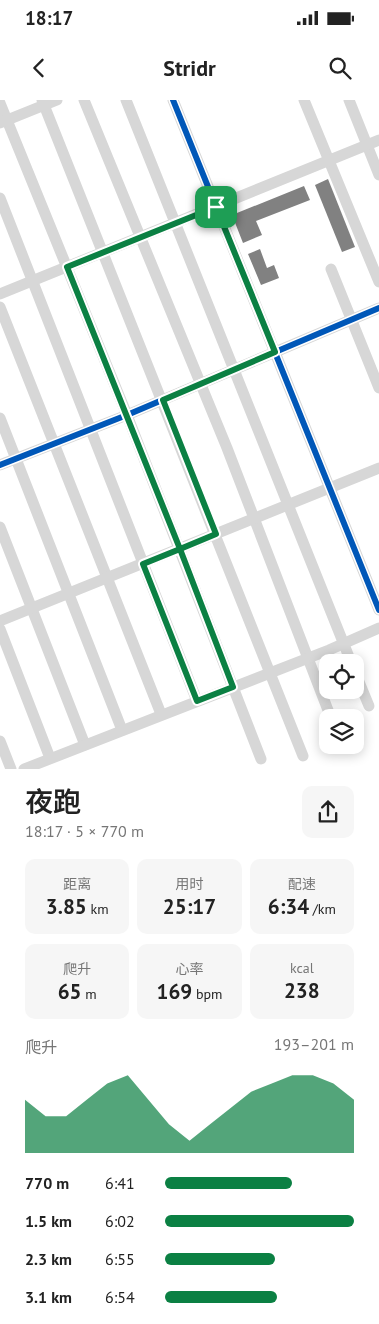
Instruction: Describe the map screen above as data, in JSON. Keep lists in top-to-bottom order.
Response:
{
  "page": {
    "status": "18:17",
    "header": "Stridr",
    "heading": ["夜跑", "18:17 · 5 × 770 m"],
    "stats": [
      ["距离", "3.85 km"],
      ["用时", "25:17"],
      ["配速", "6:34 /km"],
      ["爬升", "65 m"],
      ["心率", "169 bpm"],
      ["kcal", "238"]
    ],
    "chart": ["爬升", "193–201 m"],
    "list": [
      {
        "name": "770 m",
        "note": "6:41"
      },
      {
        "name": "1.5 km",
        "note": "6:02"
      },
      {
        "name": "2.3 km",
        "note": "6:55"
      },
      {
        "name": "3.1 km",
        "note": "6:54"
      }
    ]
  }
}
